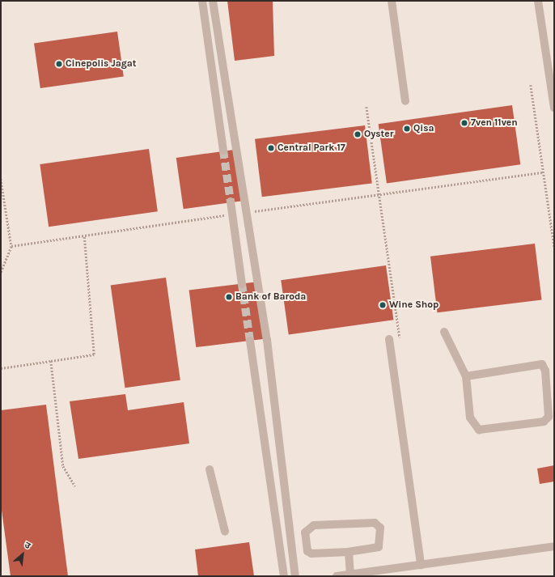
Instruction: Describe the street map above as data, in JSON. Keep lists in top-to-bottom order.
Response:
{
  "places": [
    "Cinepolis Jagat",
    "7ven 11ven",
    "Qisa",
    "Oyster",
    "Central Park 17",
    "Bank of Baroda",
    "Wine Shop"
  ],
  "north": "top right"
}
